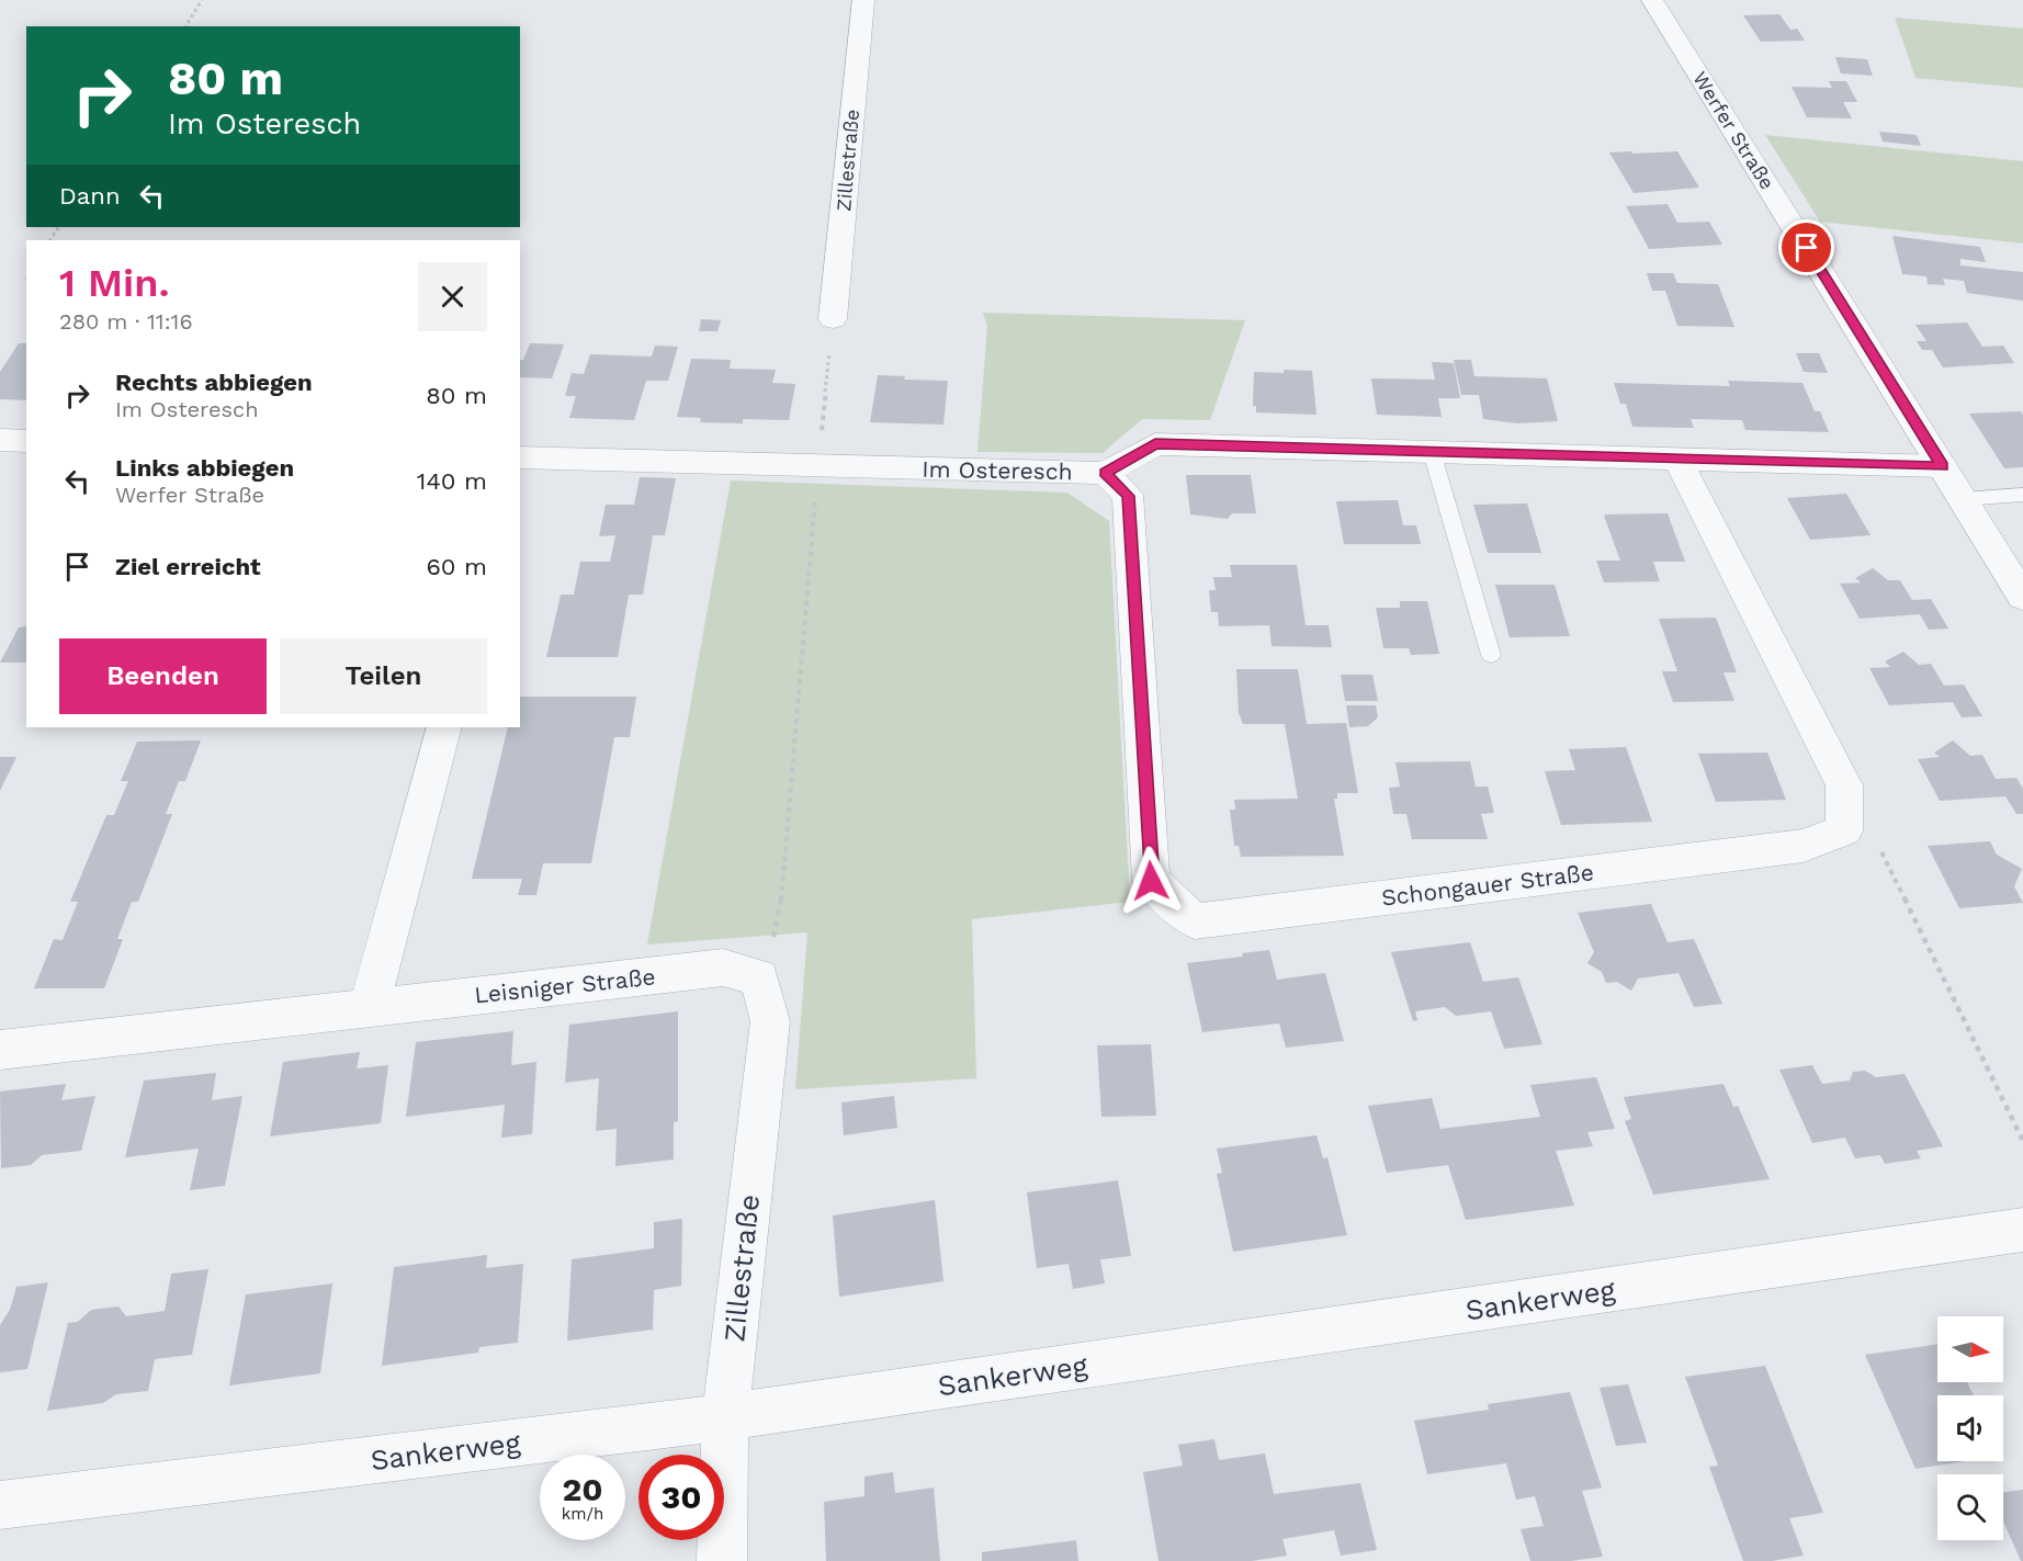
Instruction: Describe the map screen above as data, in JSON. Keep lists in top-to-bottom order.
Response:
{
  "streets": {
    "street": [
      "Werfer Straße",
      "Zillestraße",
      "Im Osteresch",
      "Schongauer Straße",
      "Leisniger Straße",
      "Sankerweg"
    ]
  },
  "crossings": [
    ["Werfer Straße", "Im Osteresch"],
    ["Zillestraße", "Leisniger Straße"],
    ["Zillestraße", "Sankerweg"],
    ["Im Osteresch", "Schongauer Straße"]
  ],
  "north": "right",
  "page": {
    "turn": ["80 m", "Im Osteresch"],
    "then": "Dann",
    "heading": ["1 Min.", "280 m · 11:16"],
    "list": [
      {
        "name": "Rechts abbiegen",
        "note": "Im Osteresch",
        "value": "80 m"
      },
      {
        "name": "Links abbiegen",
        "note": "Werfer Straße",
        "value": "140 m"
      },
      {
        "name": "Ziel erreicht",
        "value": "60 m"
      }
    ],
    "buttons": ["Beenden", "Teilen"],
    "speed": "20 km/h",
    "limit": "30"
  }
}
